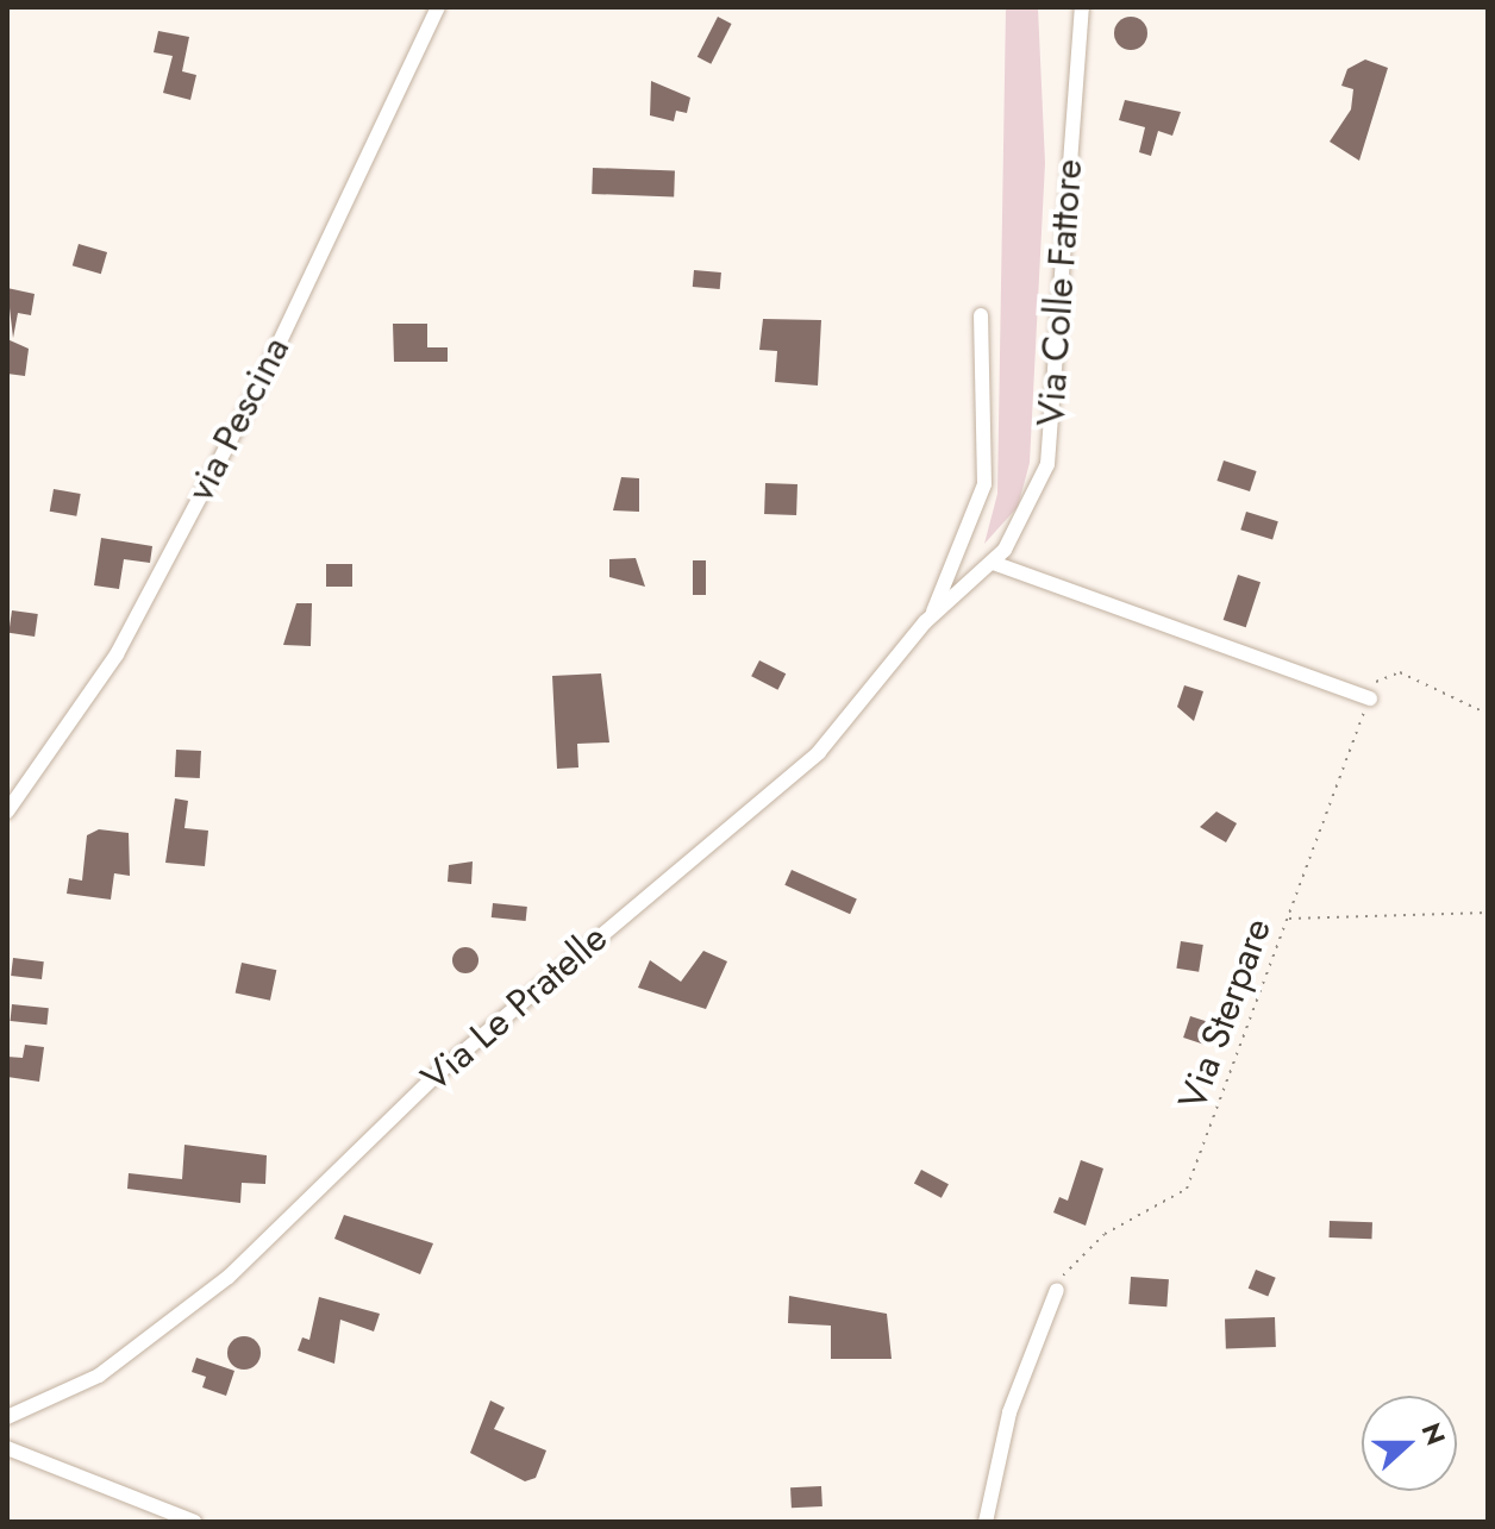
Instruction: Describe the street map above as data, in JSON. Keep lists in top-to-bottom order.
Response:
{
  "streets": {
    "street": ["Via Colle Fattore", "via Pescina", "Via Le Pratelle"],
    "path": ["Via Sterpare"]
  },
  "crossings": [
    ["Via Colle Fattore", "Via Le Pratelle"]
  ],
  "north": "right"
}
